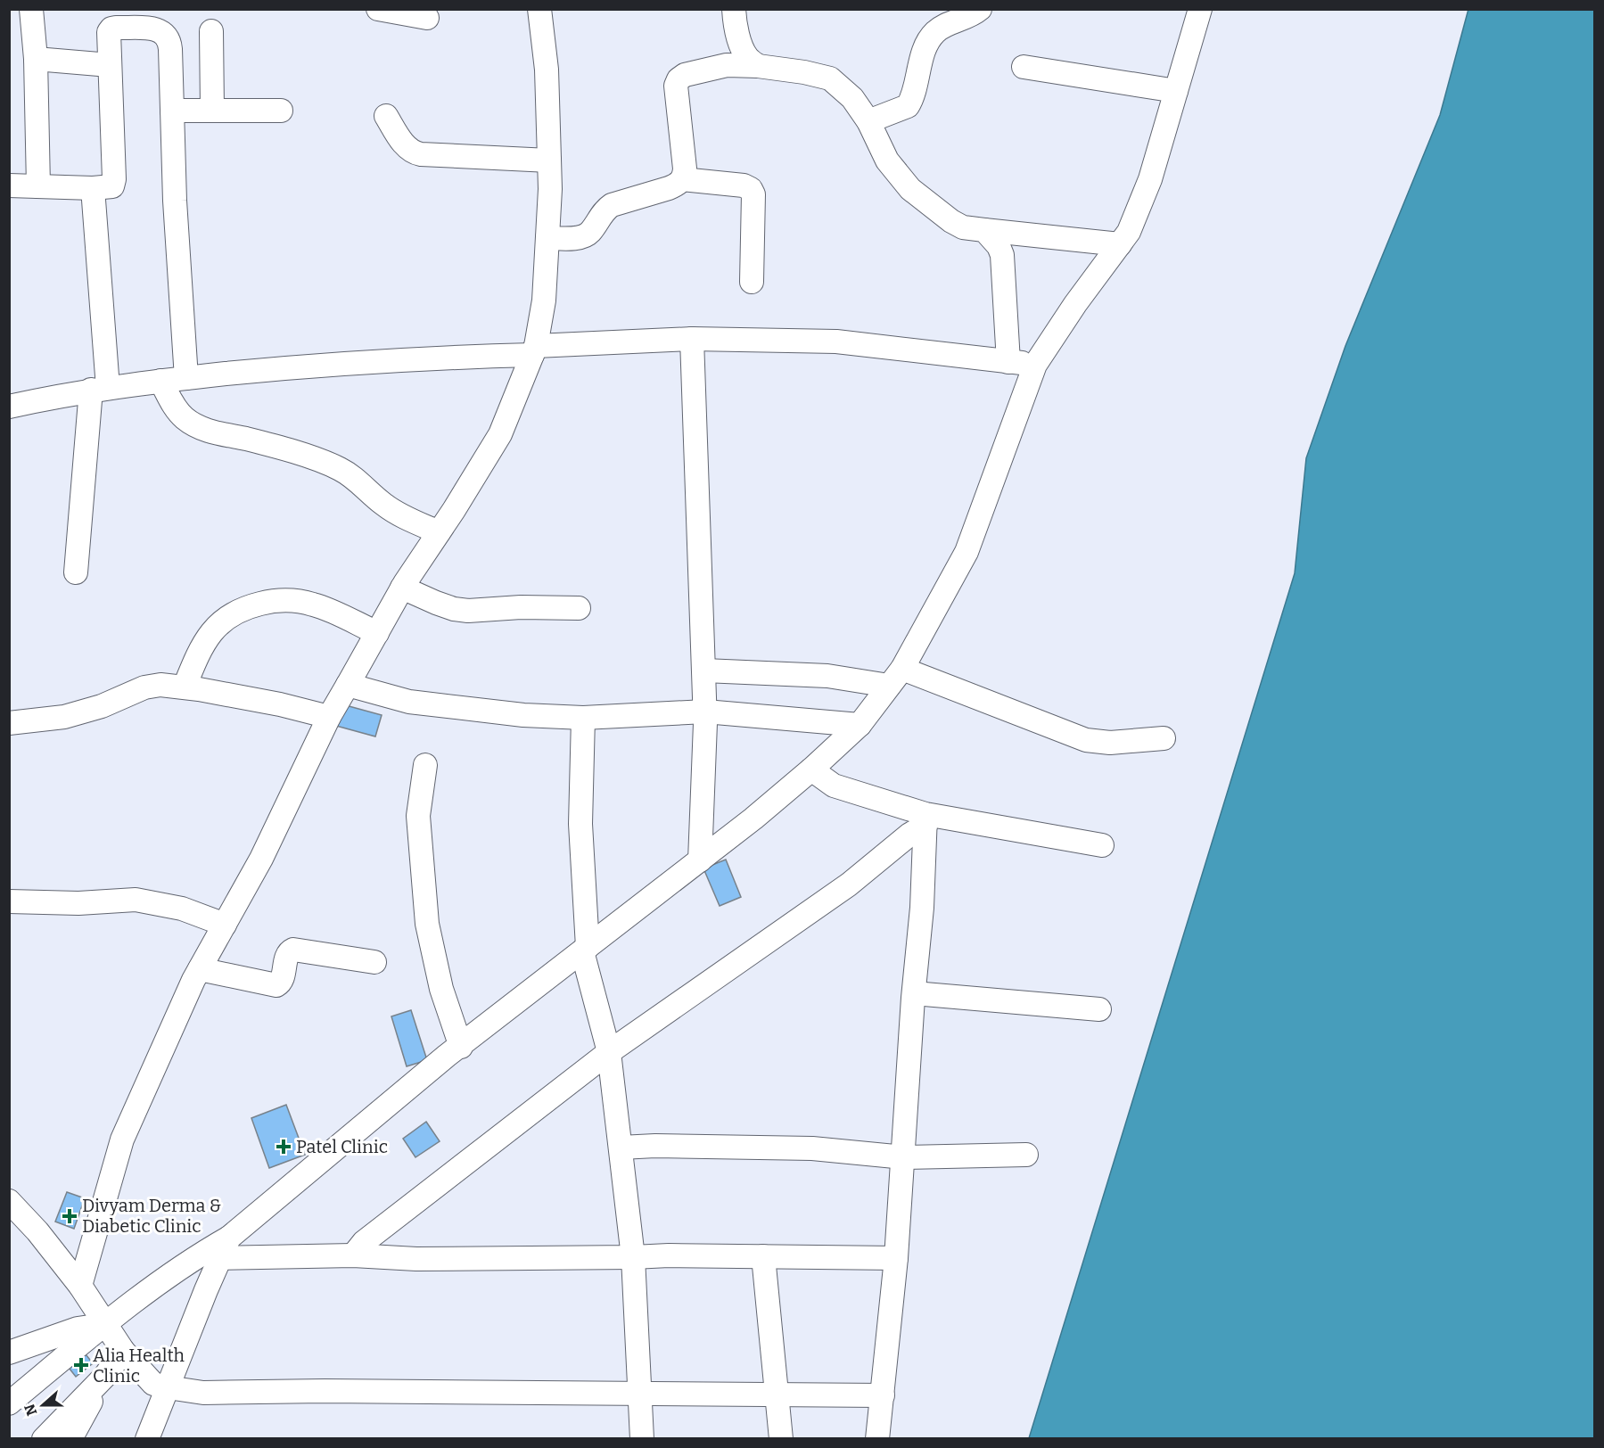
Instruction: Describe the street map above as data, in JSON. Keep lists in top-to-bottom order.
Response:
{
  "places": {
    "health": ["Patel Clinic", "Divyam Derma & Diabetic Clinic", "Alia Health Clinic"]
  },
  "north": "left"
}
